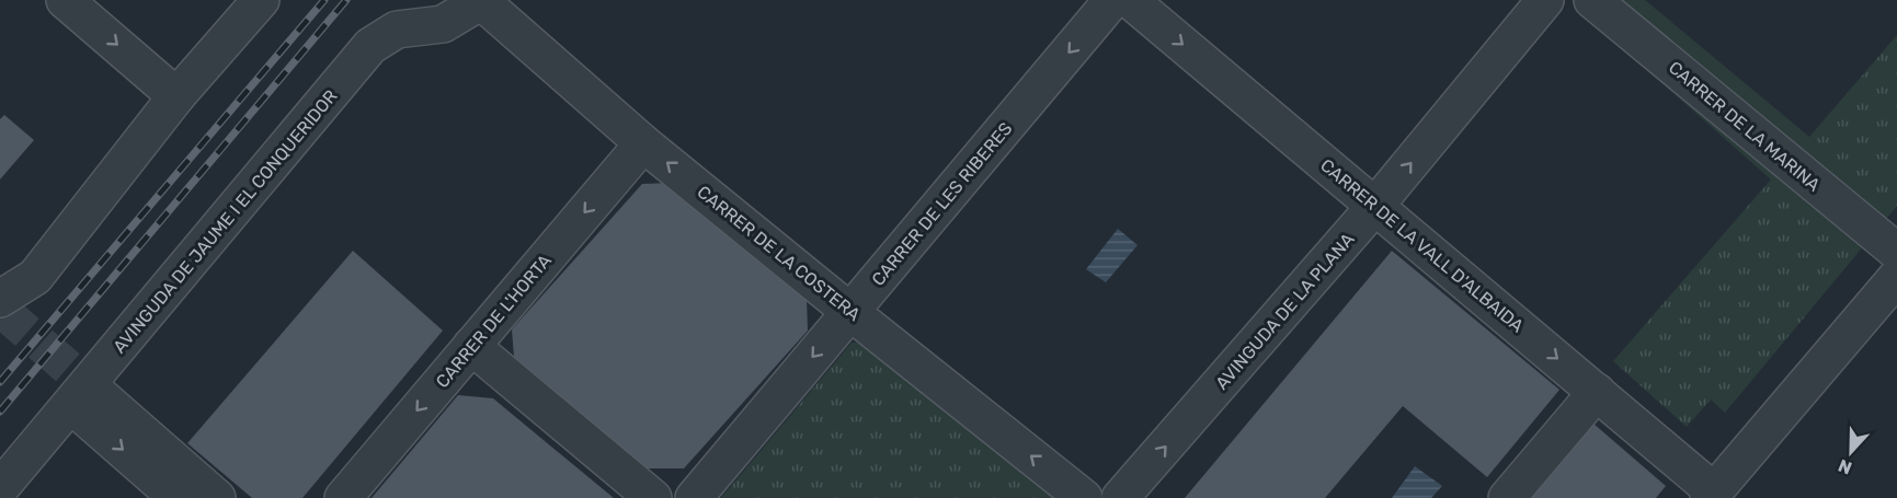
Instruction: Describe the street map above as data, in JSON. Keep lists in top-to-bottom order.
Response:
{
  "streets": {
    "street": [
      "CARRER DE LA MARINA",
      "CARRER DE LES RIBERES",
      "AVINGUDA DE JAUME I EL CONQUERIDOR",
      "CARRER DE LA VALL D'ALBAIDA",
      "CARRER DE LA COSTERA",
      "AVINGUDA DE LA PLANA",
      "CARRER DE L'HORTA"
    ]
  },
  "crossings": [
    ["CARRER DE LES RIBERES", "CARRER DE LA COSTERA"],
    ["AVINGUDA DE JAUME I EL CONQUERIDOR", "CARRER DE LA COSTERA"],
    ["CARRER DE LA VALL D'ALBAIDA", "AVINGUDA DE LA PLANA"],
    ["CARRER DE LA COSTERA", "CARRER DE L'HORTA"]
  ],
  "one_way": [
    "CARRER DE LES RIBERES",
    "CARRER DE LA VALL D'ALBAIDA",
    "AVINGUDA DE LA PLANA",
    "CARRER DE L'HORTA"
  ],
  "north": "bottom"
}
